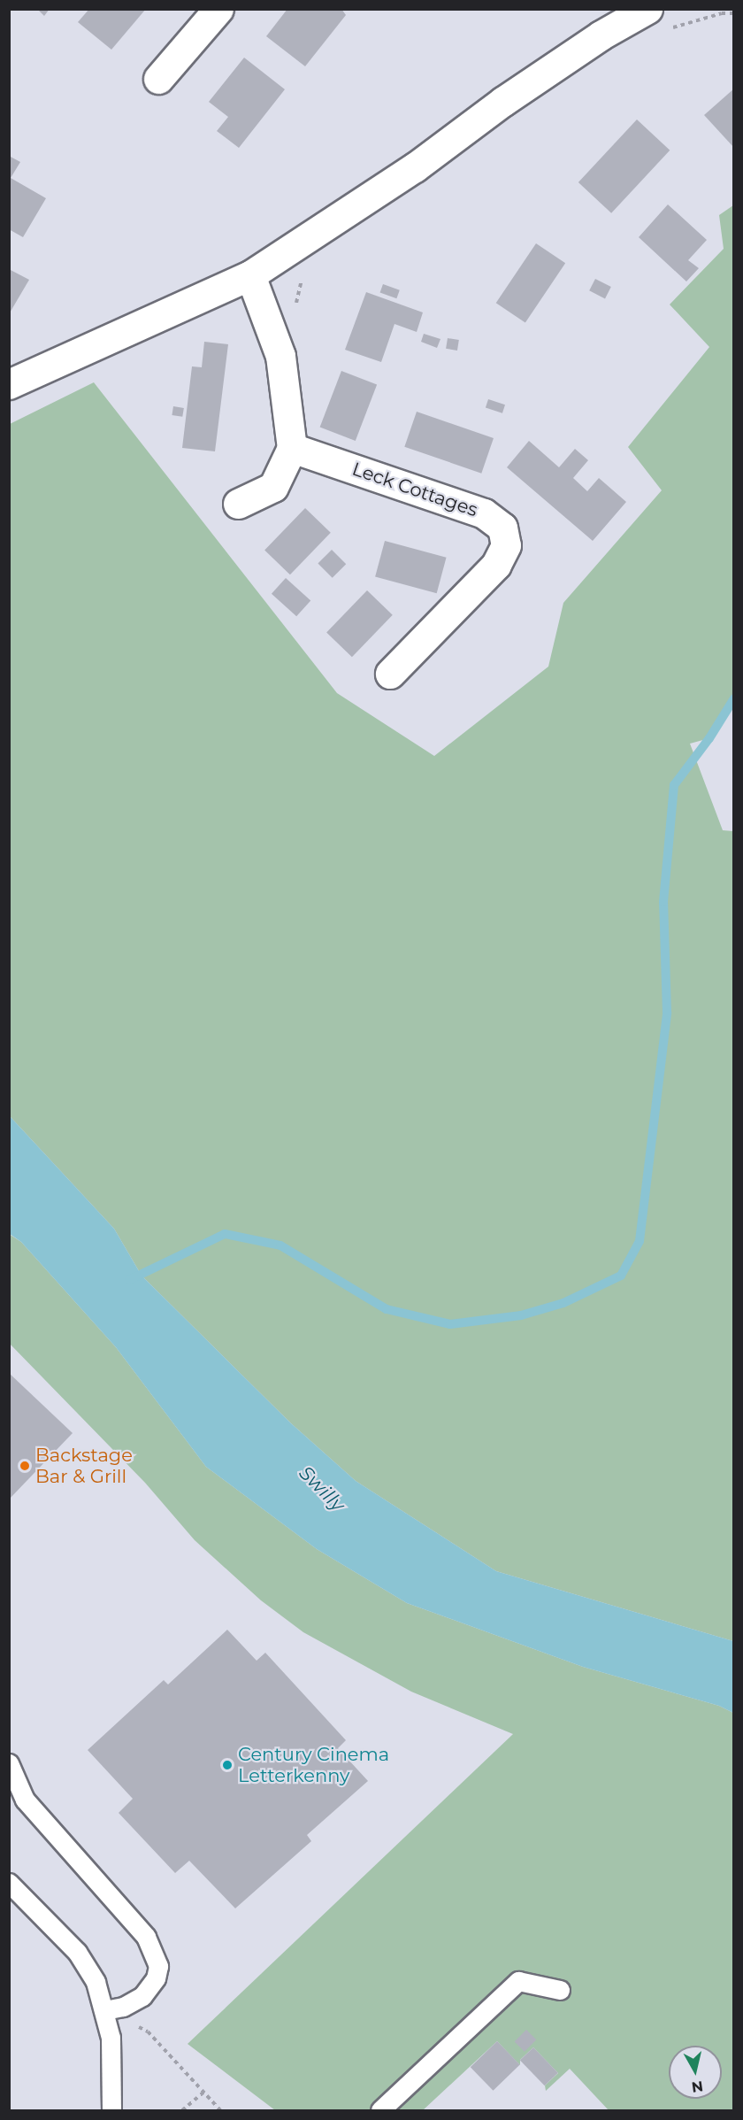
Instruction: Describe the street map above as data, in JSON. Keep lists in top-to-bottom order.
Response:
{
  "streets": {
    "street": ["Leck Cottages"]
  },
  "water": ["Swilly"],
  "places": ["Backstage Bar & Grill", "Century Cinema Letterkenny"],
  "north": "bottom"
}
